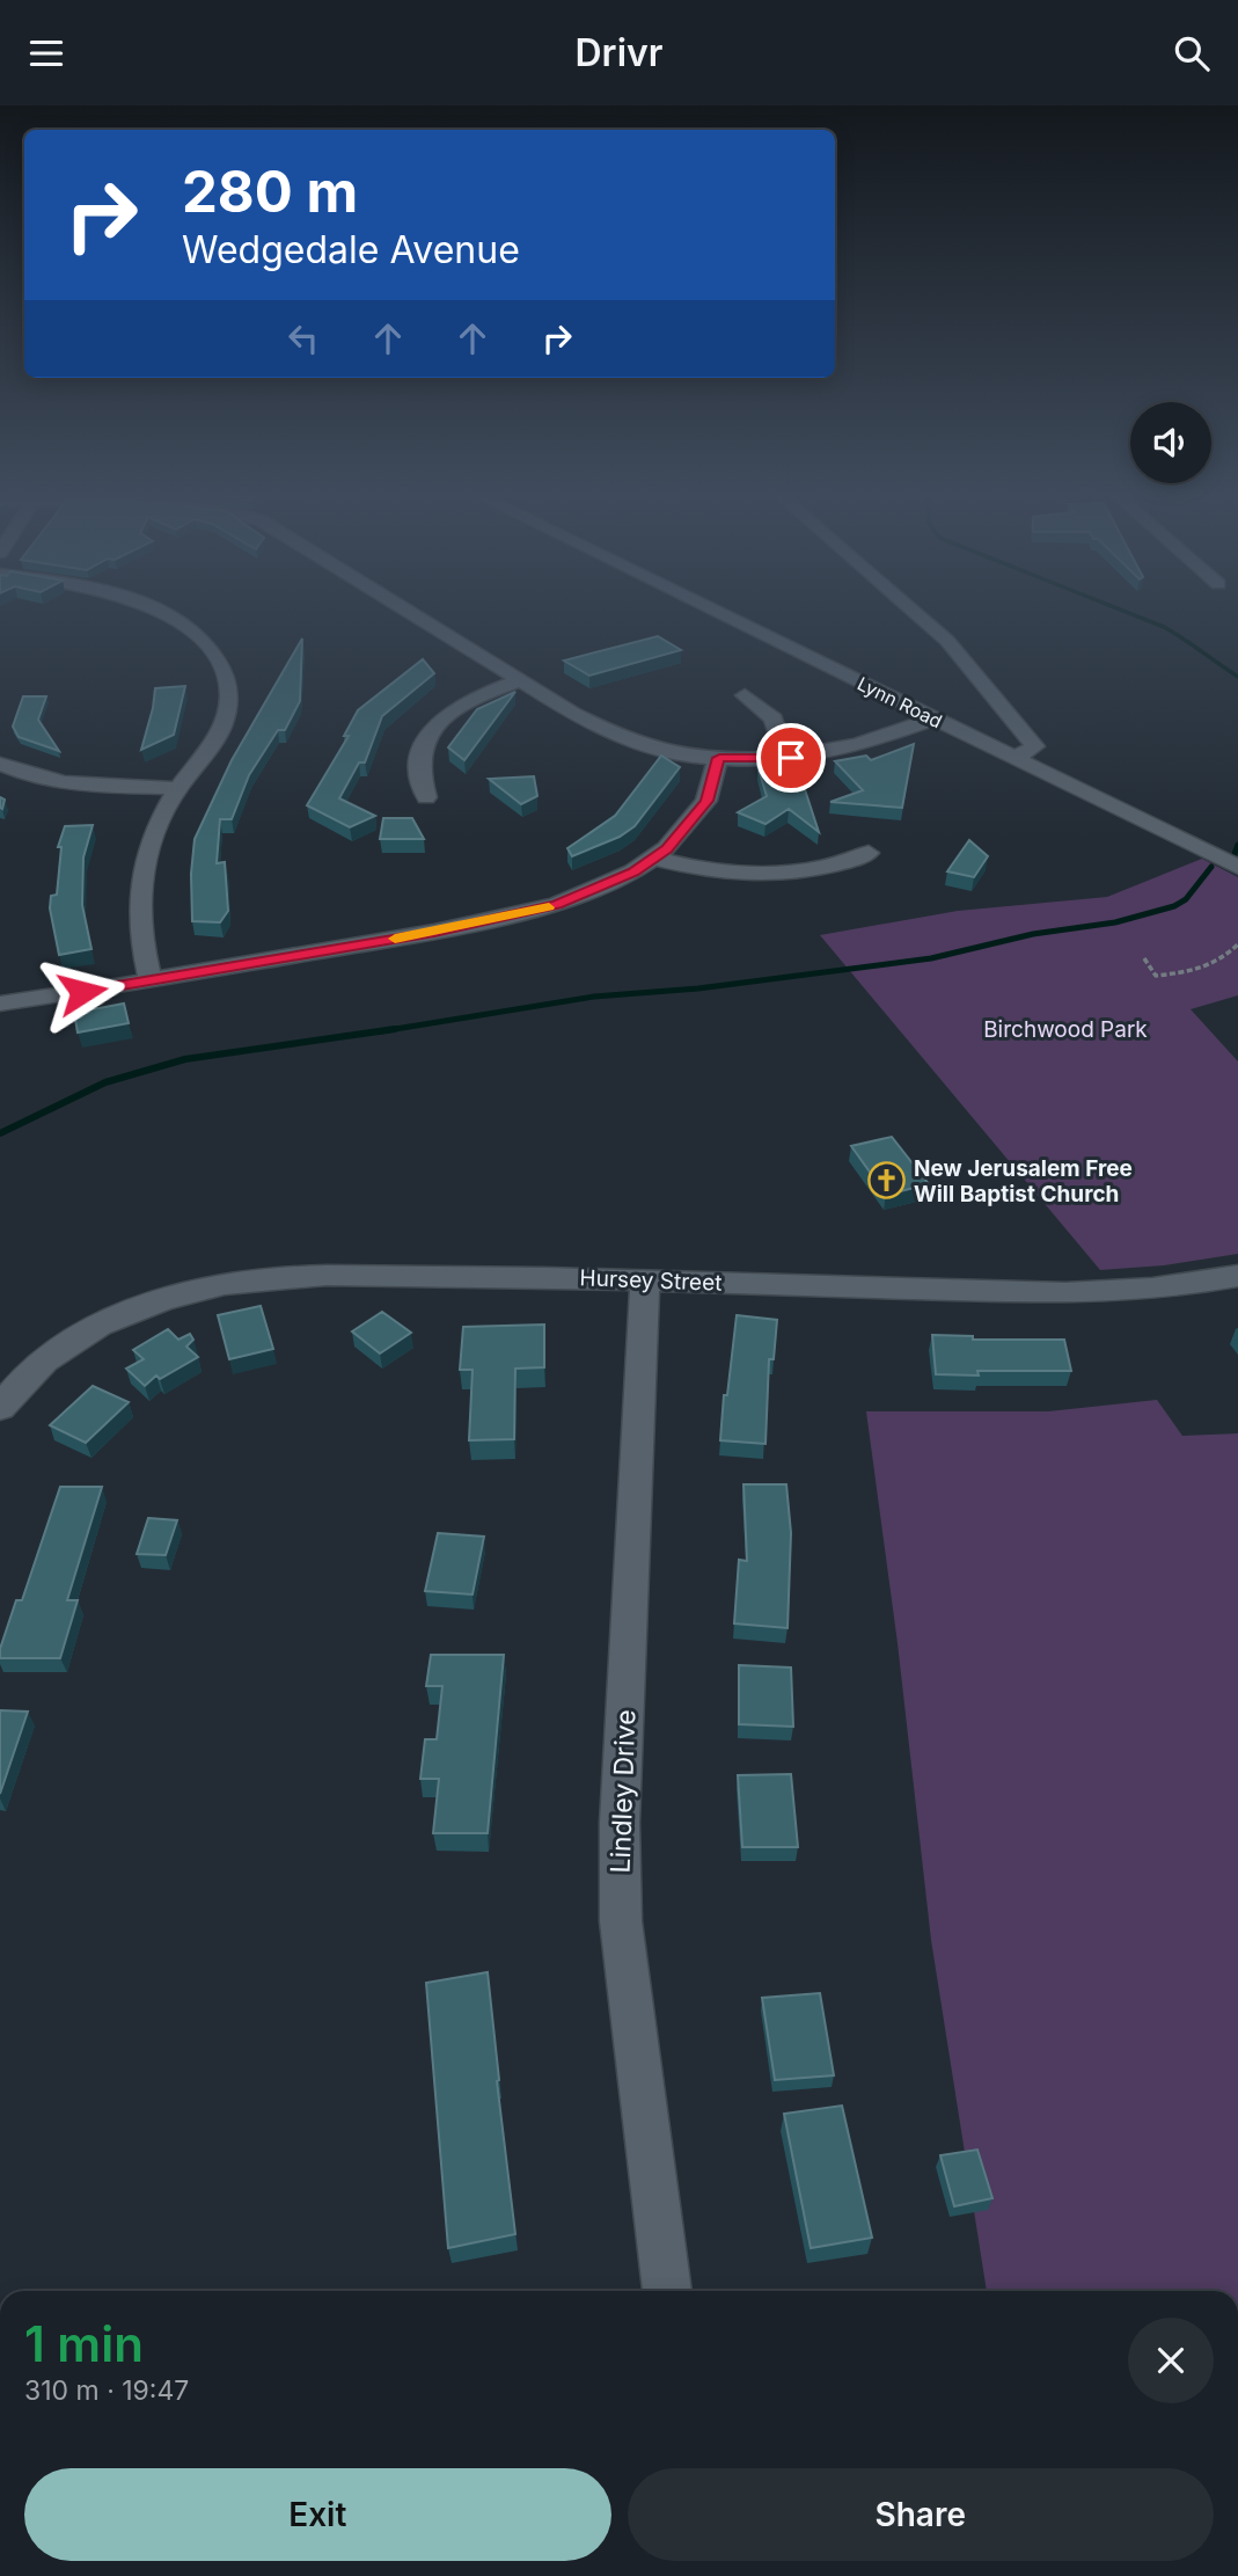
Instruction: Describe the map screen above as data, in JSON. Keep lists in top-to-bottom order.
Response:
{
  "streets": {
    "street": ["Lynn Road", "Hursey Street", "Lindley Drive"]
  },
  "crossings": [
    ["Hursey Street", "Lindley Drive"]
  ],
  "parks": ["Birchwood Park"],
  "places": {
    "church": ["New Jerusalem Free Will Baptist Church"]
  },
  "page": {
    "header": "Drivr",
    "turn": ["280 m", "Wedgedale Avenue"],
    "heading": ["1 min", "310 m · 19:47"],
    "buttons": ["Exit", "Share"]
  }
}
